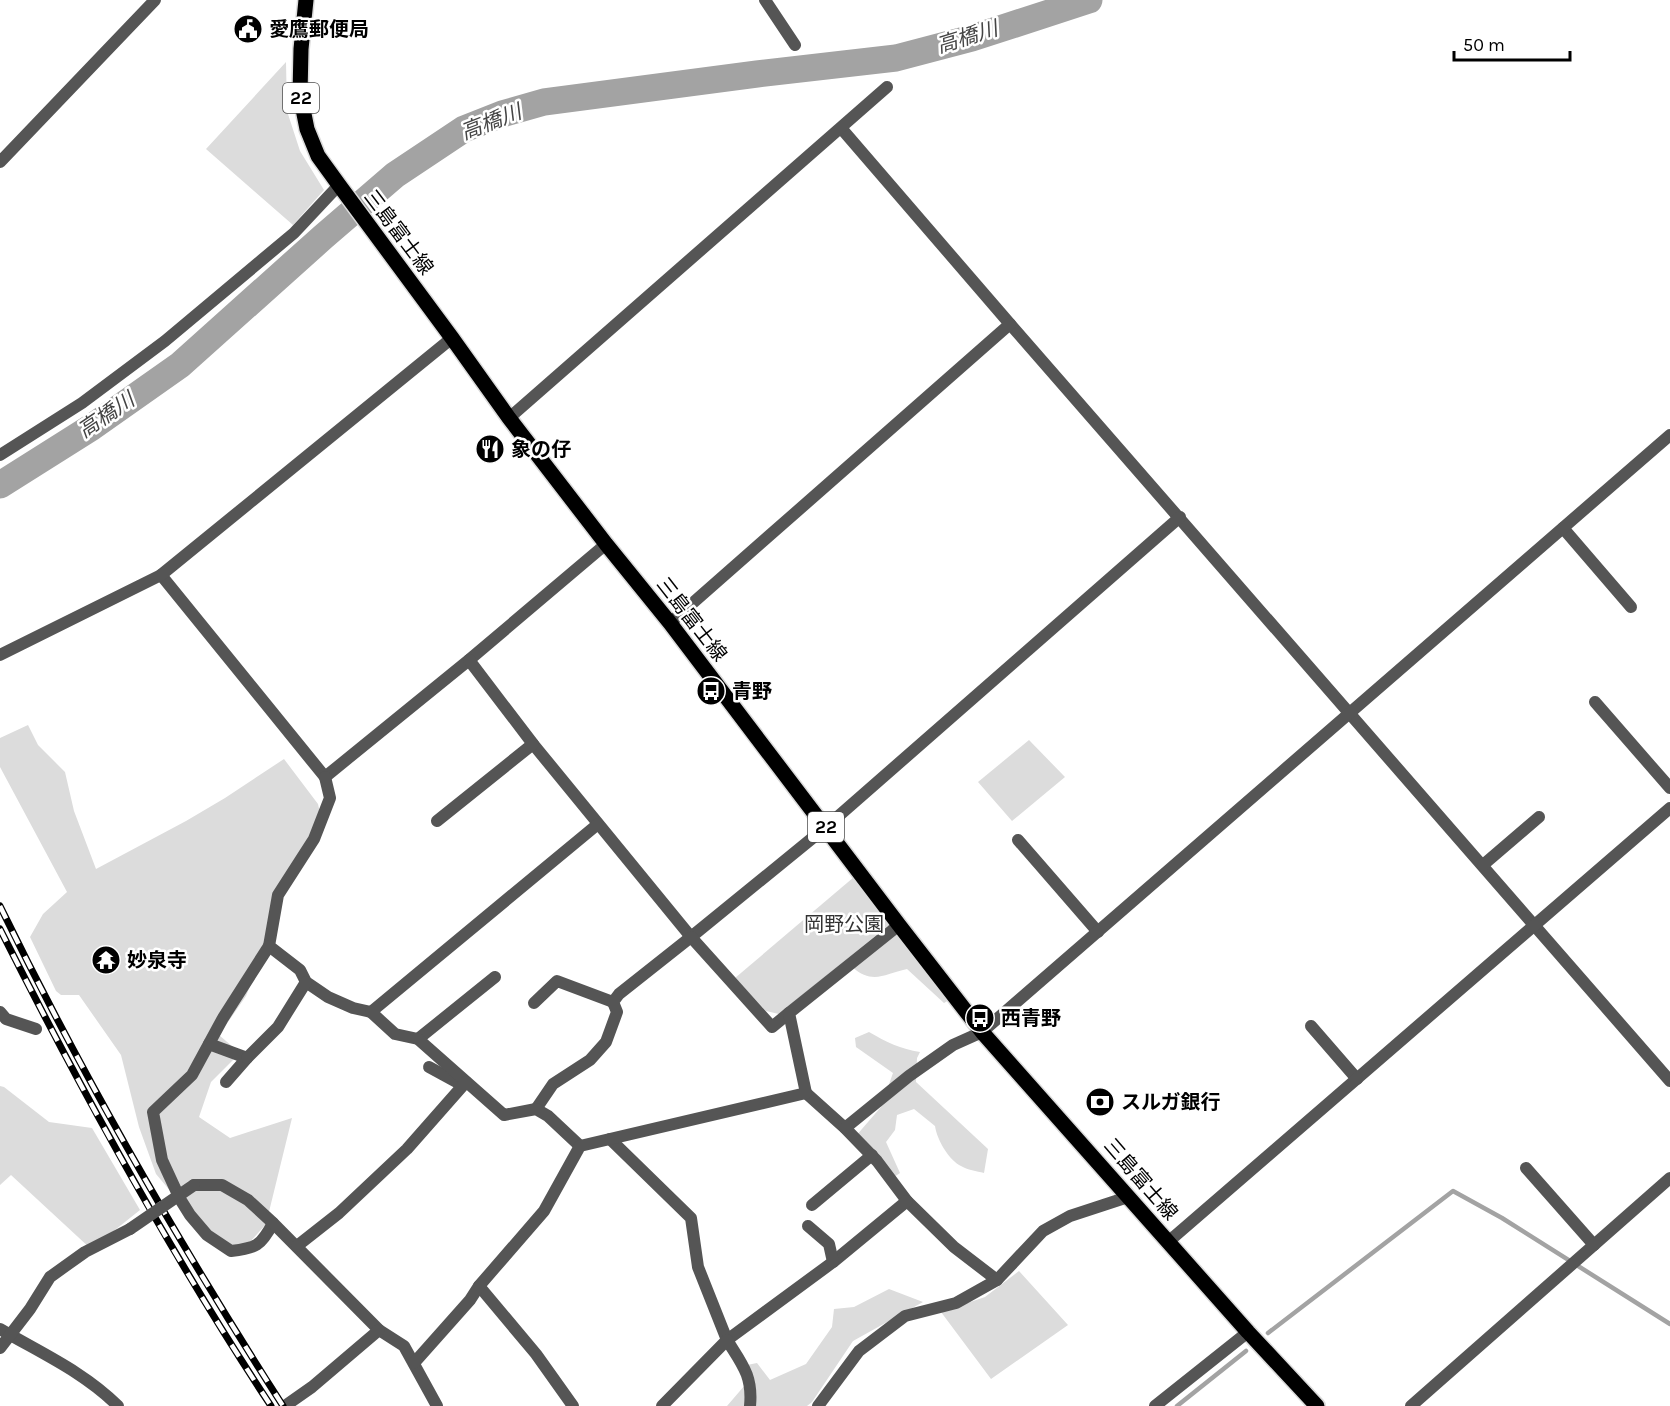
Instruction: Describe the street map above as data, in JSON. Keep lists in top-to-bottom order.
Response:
{
  "streets": {
    "main road": ["22", "三島富士線"]
  },
  "water": ["高橋川"],
  "parks": ["岡野公園"],
  "places": {
    "public building": ["愛鷹郵便局"],
    "restaurant": ["象の仔"],
    "bus stop": ["青野", "西青野"],
    "temple": ["妙泉寺"],
    "bank": ["スルガ銀行"]
  },
  "scale_bar": "50 m"
}
